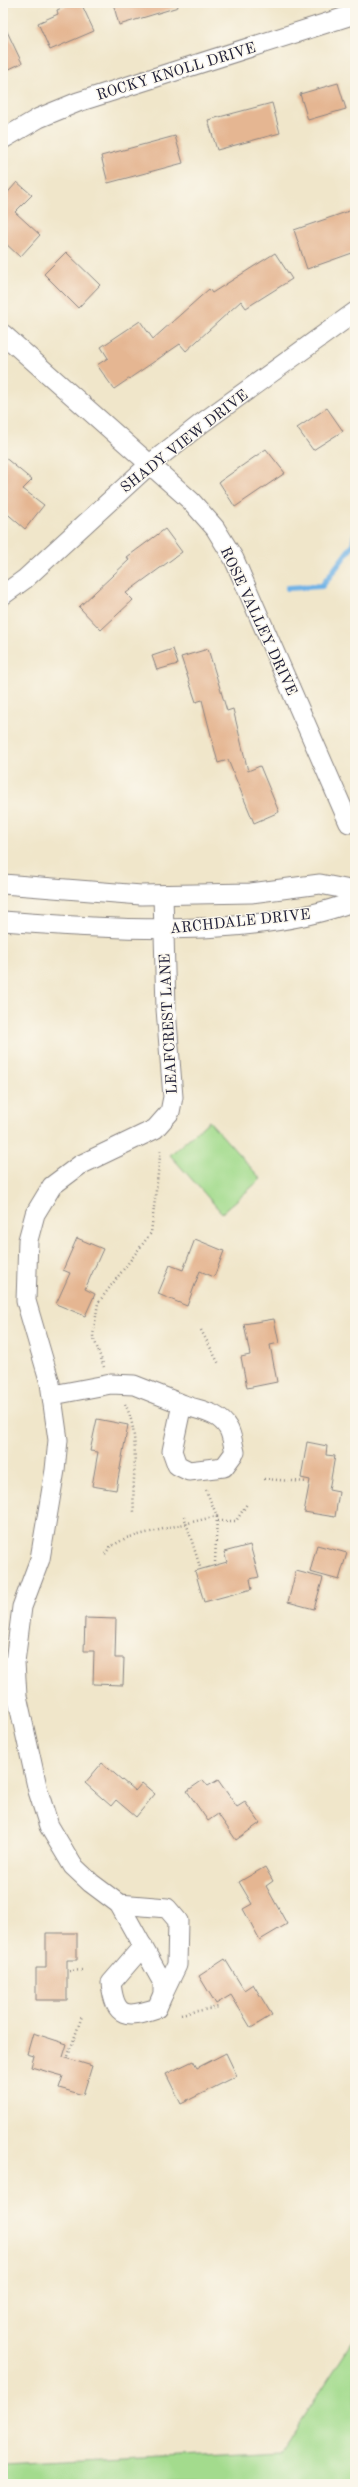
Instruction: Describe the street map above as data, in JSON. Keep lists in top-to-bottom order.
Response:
{
  "streets": {
    "street": [
      "ROCKY KNOLL DRIVE",
      "SHADY VIEW DRIVE",
      "ROSE VALLEY DRIVE",
      "ARCHDALE DRIVE",
      "LEAFCREST LANE"
    ]
  },
  "crossings": [
    ["SHADY VIEW DRIVE", "ROSE VALLEY DRIVE"],
    ["ARCHDALE DRIVE", "LEAFCREST LANE"]
  ]
}
